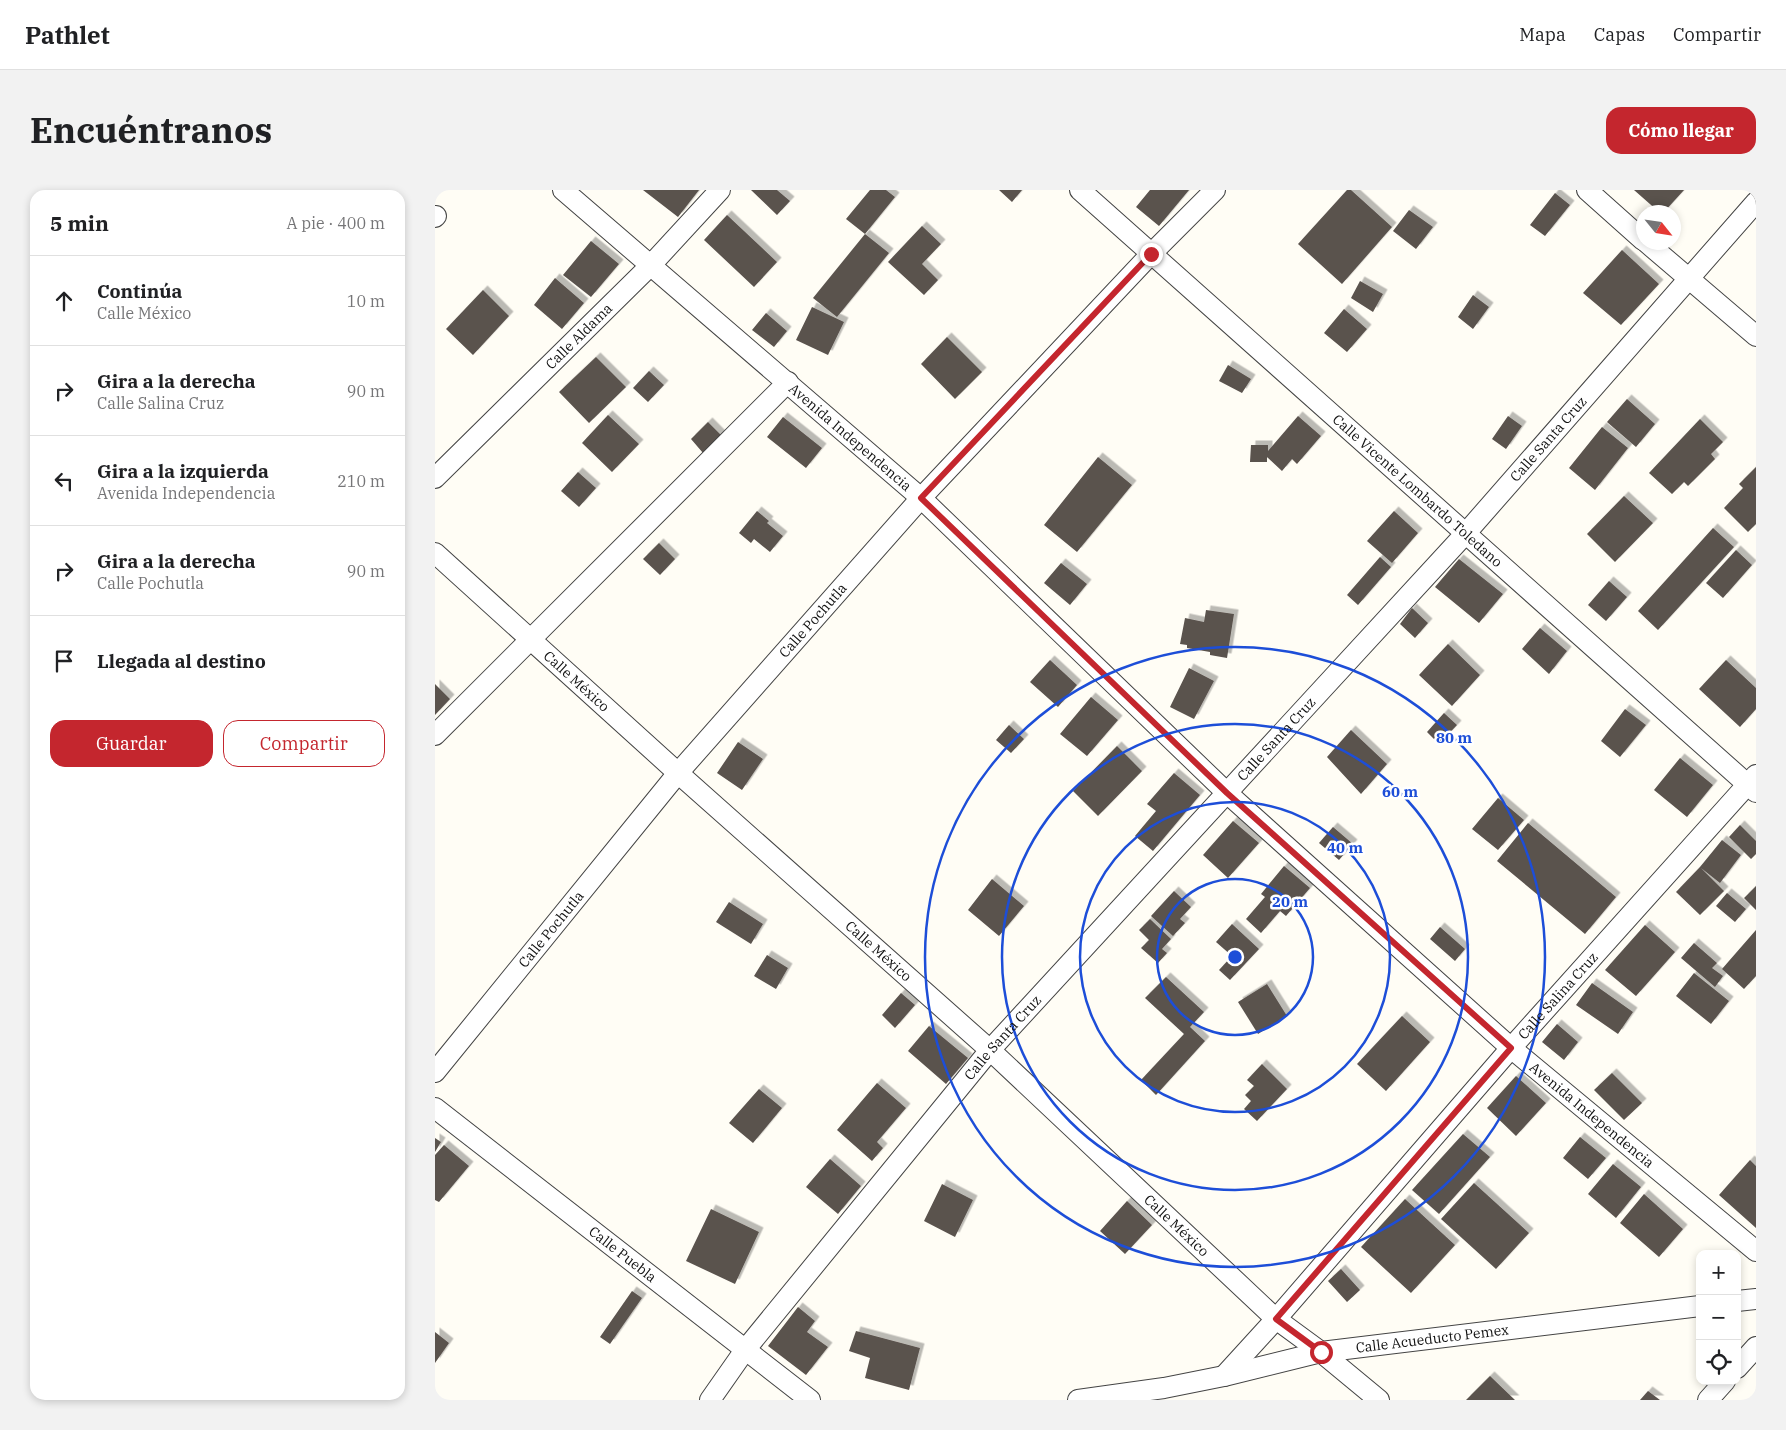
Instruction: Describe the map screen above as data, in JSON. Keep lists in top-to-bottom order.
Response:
{
  "streets": {
    "street": [
      "Calle Aldama",
      "Avenida Independencia",
      "Calle Santa Cruz",
      "Calle Vicente Lombardo Toledano",
      "Calle Pochutla",
      "Calle México",
      "Calle Salina Cruz",
      "Calle Puebla",
      "Calle Acueducto Pemex"
    ]
  },
  "crossings": [
    ["Calle Aldama", "Avenida Independencia"],
    ["Avenida Independencia", "Calle Santa Cruz"],
    ["Avenida Independencia", "Calle Pochutla"],
    ["Avenida Independencia", "Calle Salina Cruz"],
    ["Calle Santa Cruz", "Calle Vicente Lombardo Toledano"],
    ["Calle Santa Cruz", "Calle México"],
    ["Calle Santa Cruz", "Calle Puebla"],
    ["Calle Vicente Lombardo Toledano", "Calle Pochutla"],
    ["Calle Vicente Lombardo Toledano", "Calle Salina Cruz"],
    ["Calle Pochutla", "Calle México"],
    ["Calle México", "Calle Salina Cruz"],
    ["Calle México", "Calle Acueducto Pemex"],
    ["Calle Salina Cruz", "Calle Acueducto Pemex"]
  ],
  "north": "bottom right",
  "page": {
    "header": "Pathlet",
    "nav": ["Mapa", "Capas", "Compartir"],
    "title": "Encuéntranos",
    "buttons": [
      "Cómo llegar",
      ["Guardar", "Compartir"]
    ],
    "heading": ["5 min", "A pie · 400 m"],
    "list": [
      ["Continúa", "Calle México", "10 m"],
      ["Gira a la derecha", "Calle Salina Cruz", "90 m"],
      ["Gira a la izquierda", "Avenida Independencia", "210 m"],
      ["Gira a la derecha", "Calle Pochutla", "90 m"],
      "Llegada al destino"
    ],
    "map_buttons": ["+", "−"]
  },
  "rings": [
    "80 m",
    "60 m",
    "40 m",
    "20 m"
  ]
}
